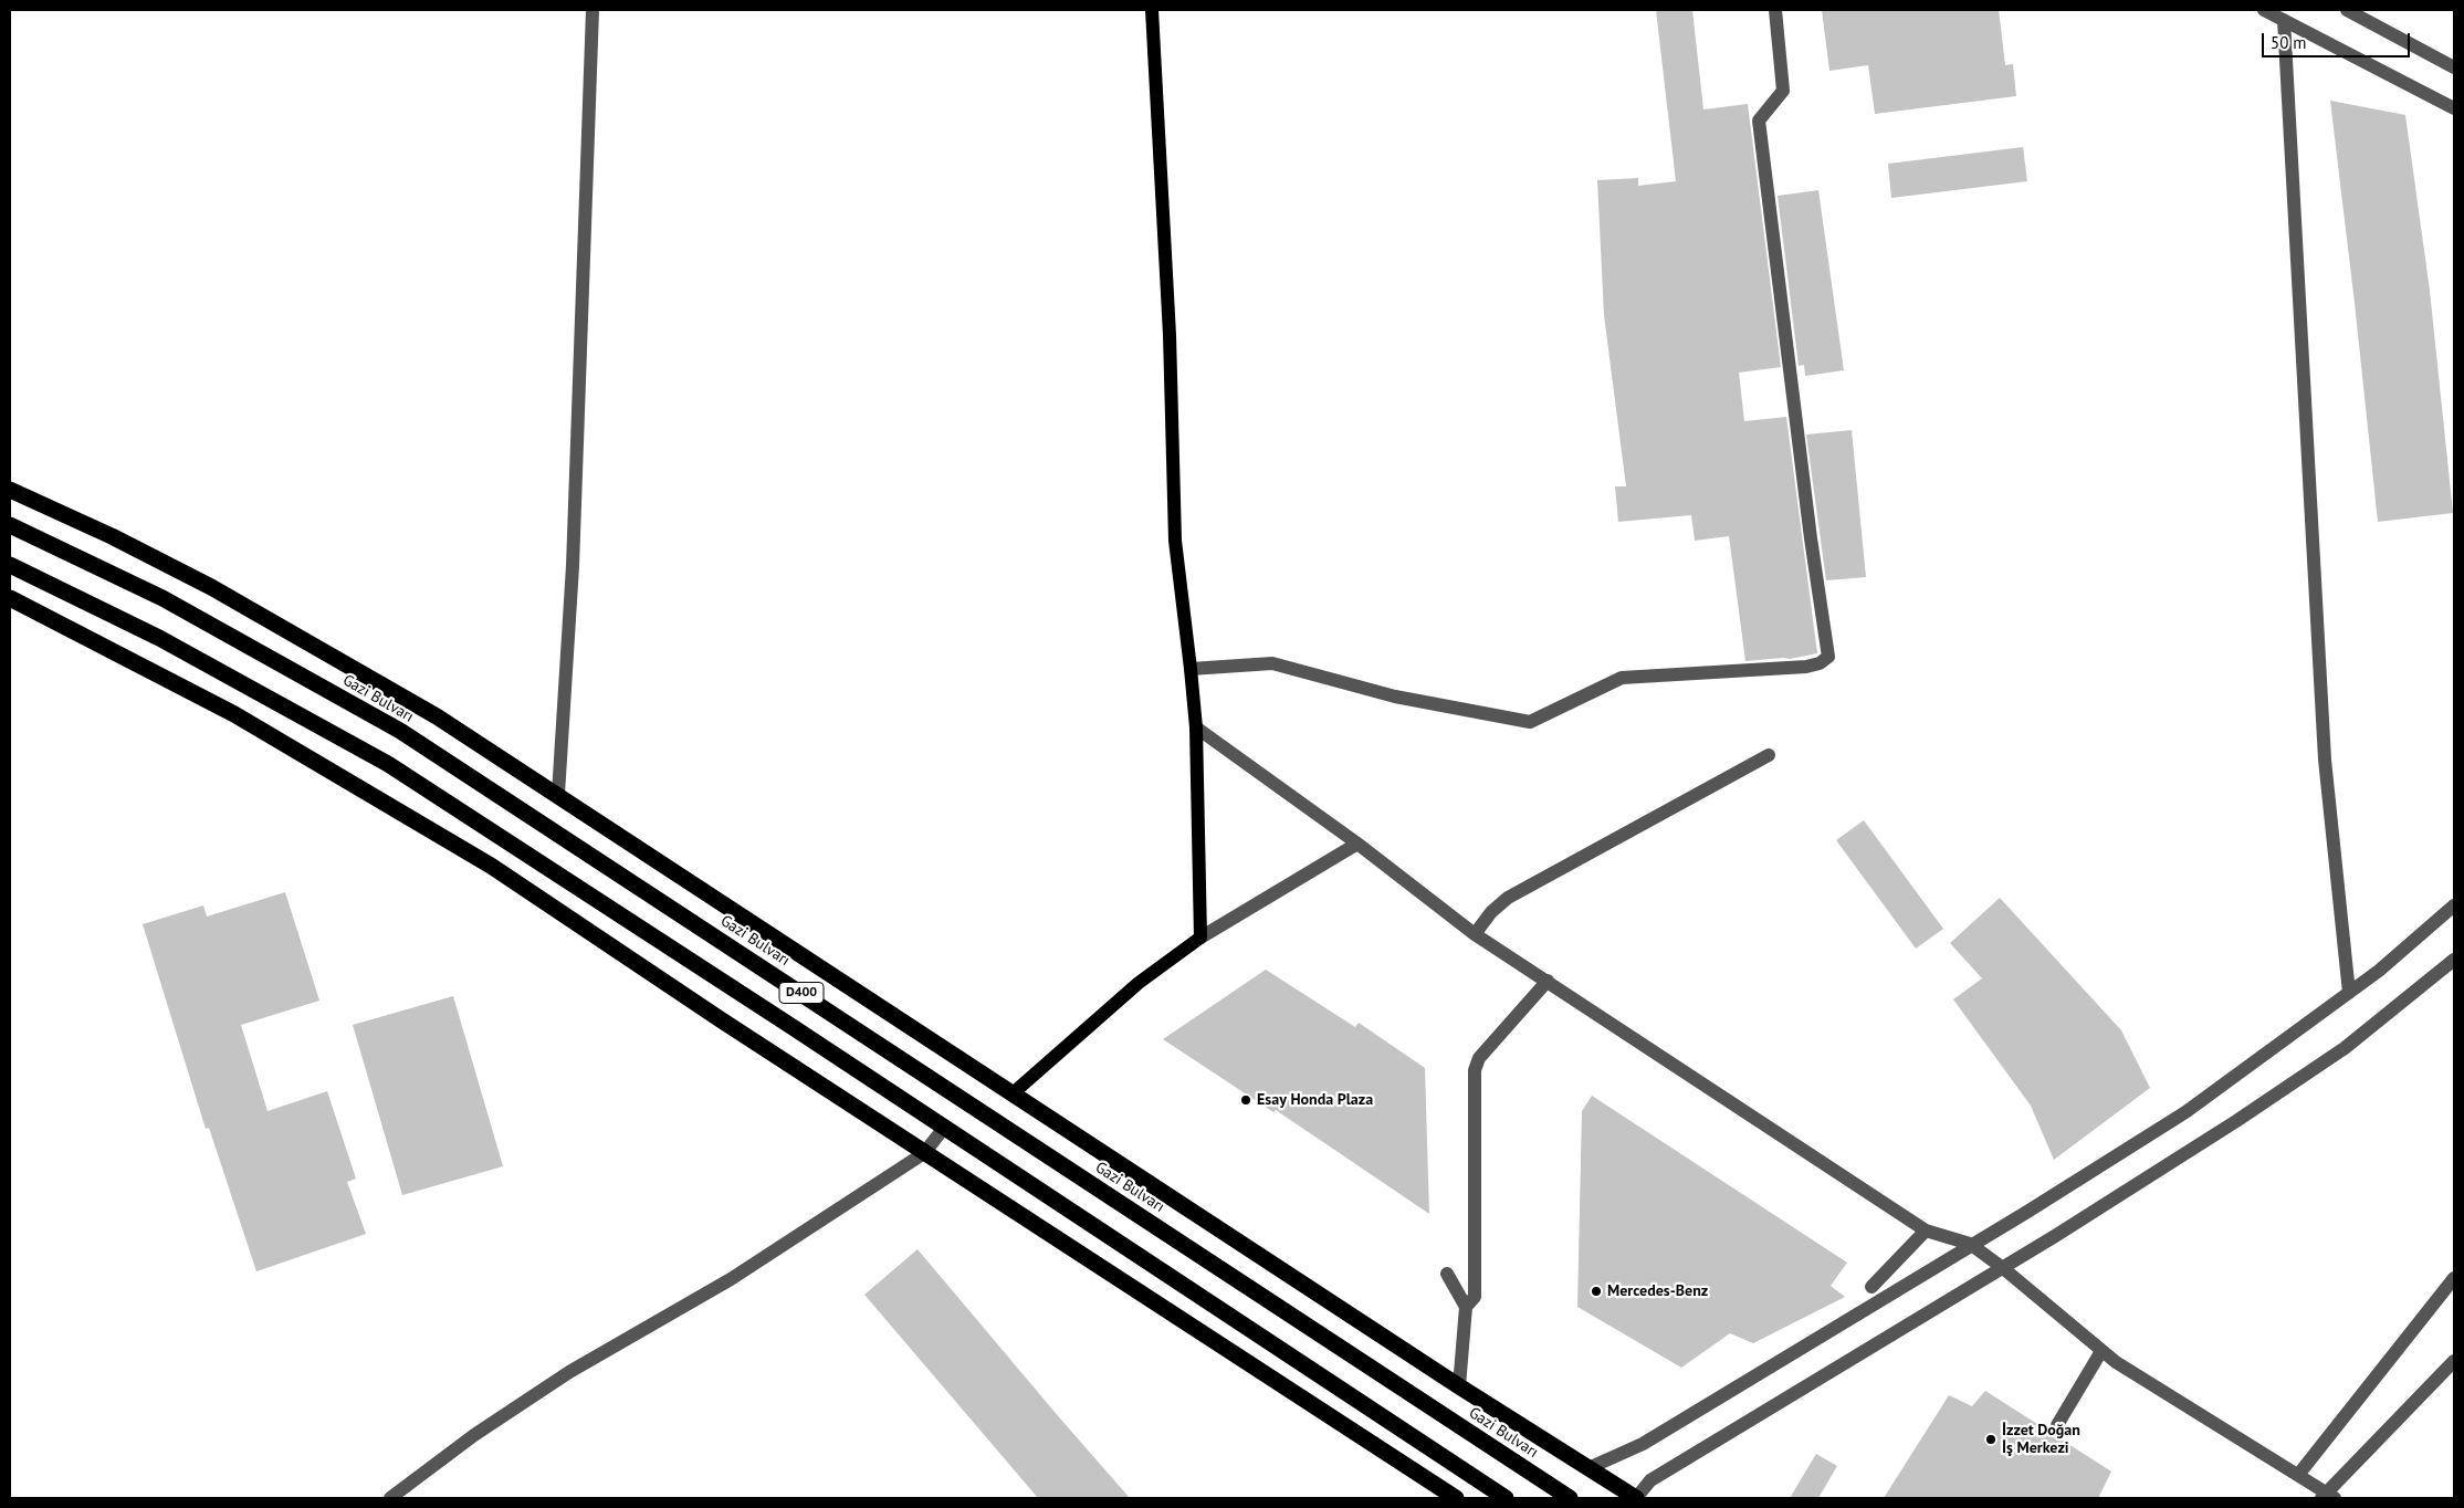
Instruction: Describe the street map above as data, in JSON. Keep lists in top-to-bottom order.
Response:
{
  "streets": {
    "highway": ["Gazi Bulvarı", "D400"]
  },
  "places": ["Esay Honda Plaza", "Mercedes-Benz", "İzzet Doğan İş Merkezi"],
  "scale_bar": "50 m"
}
